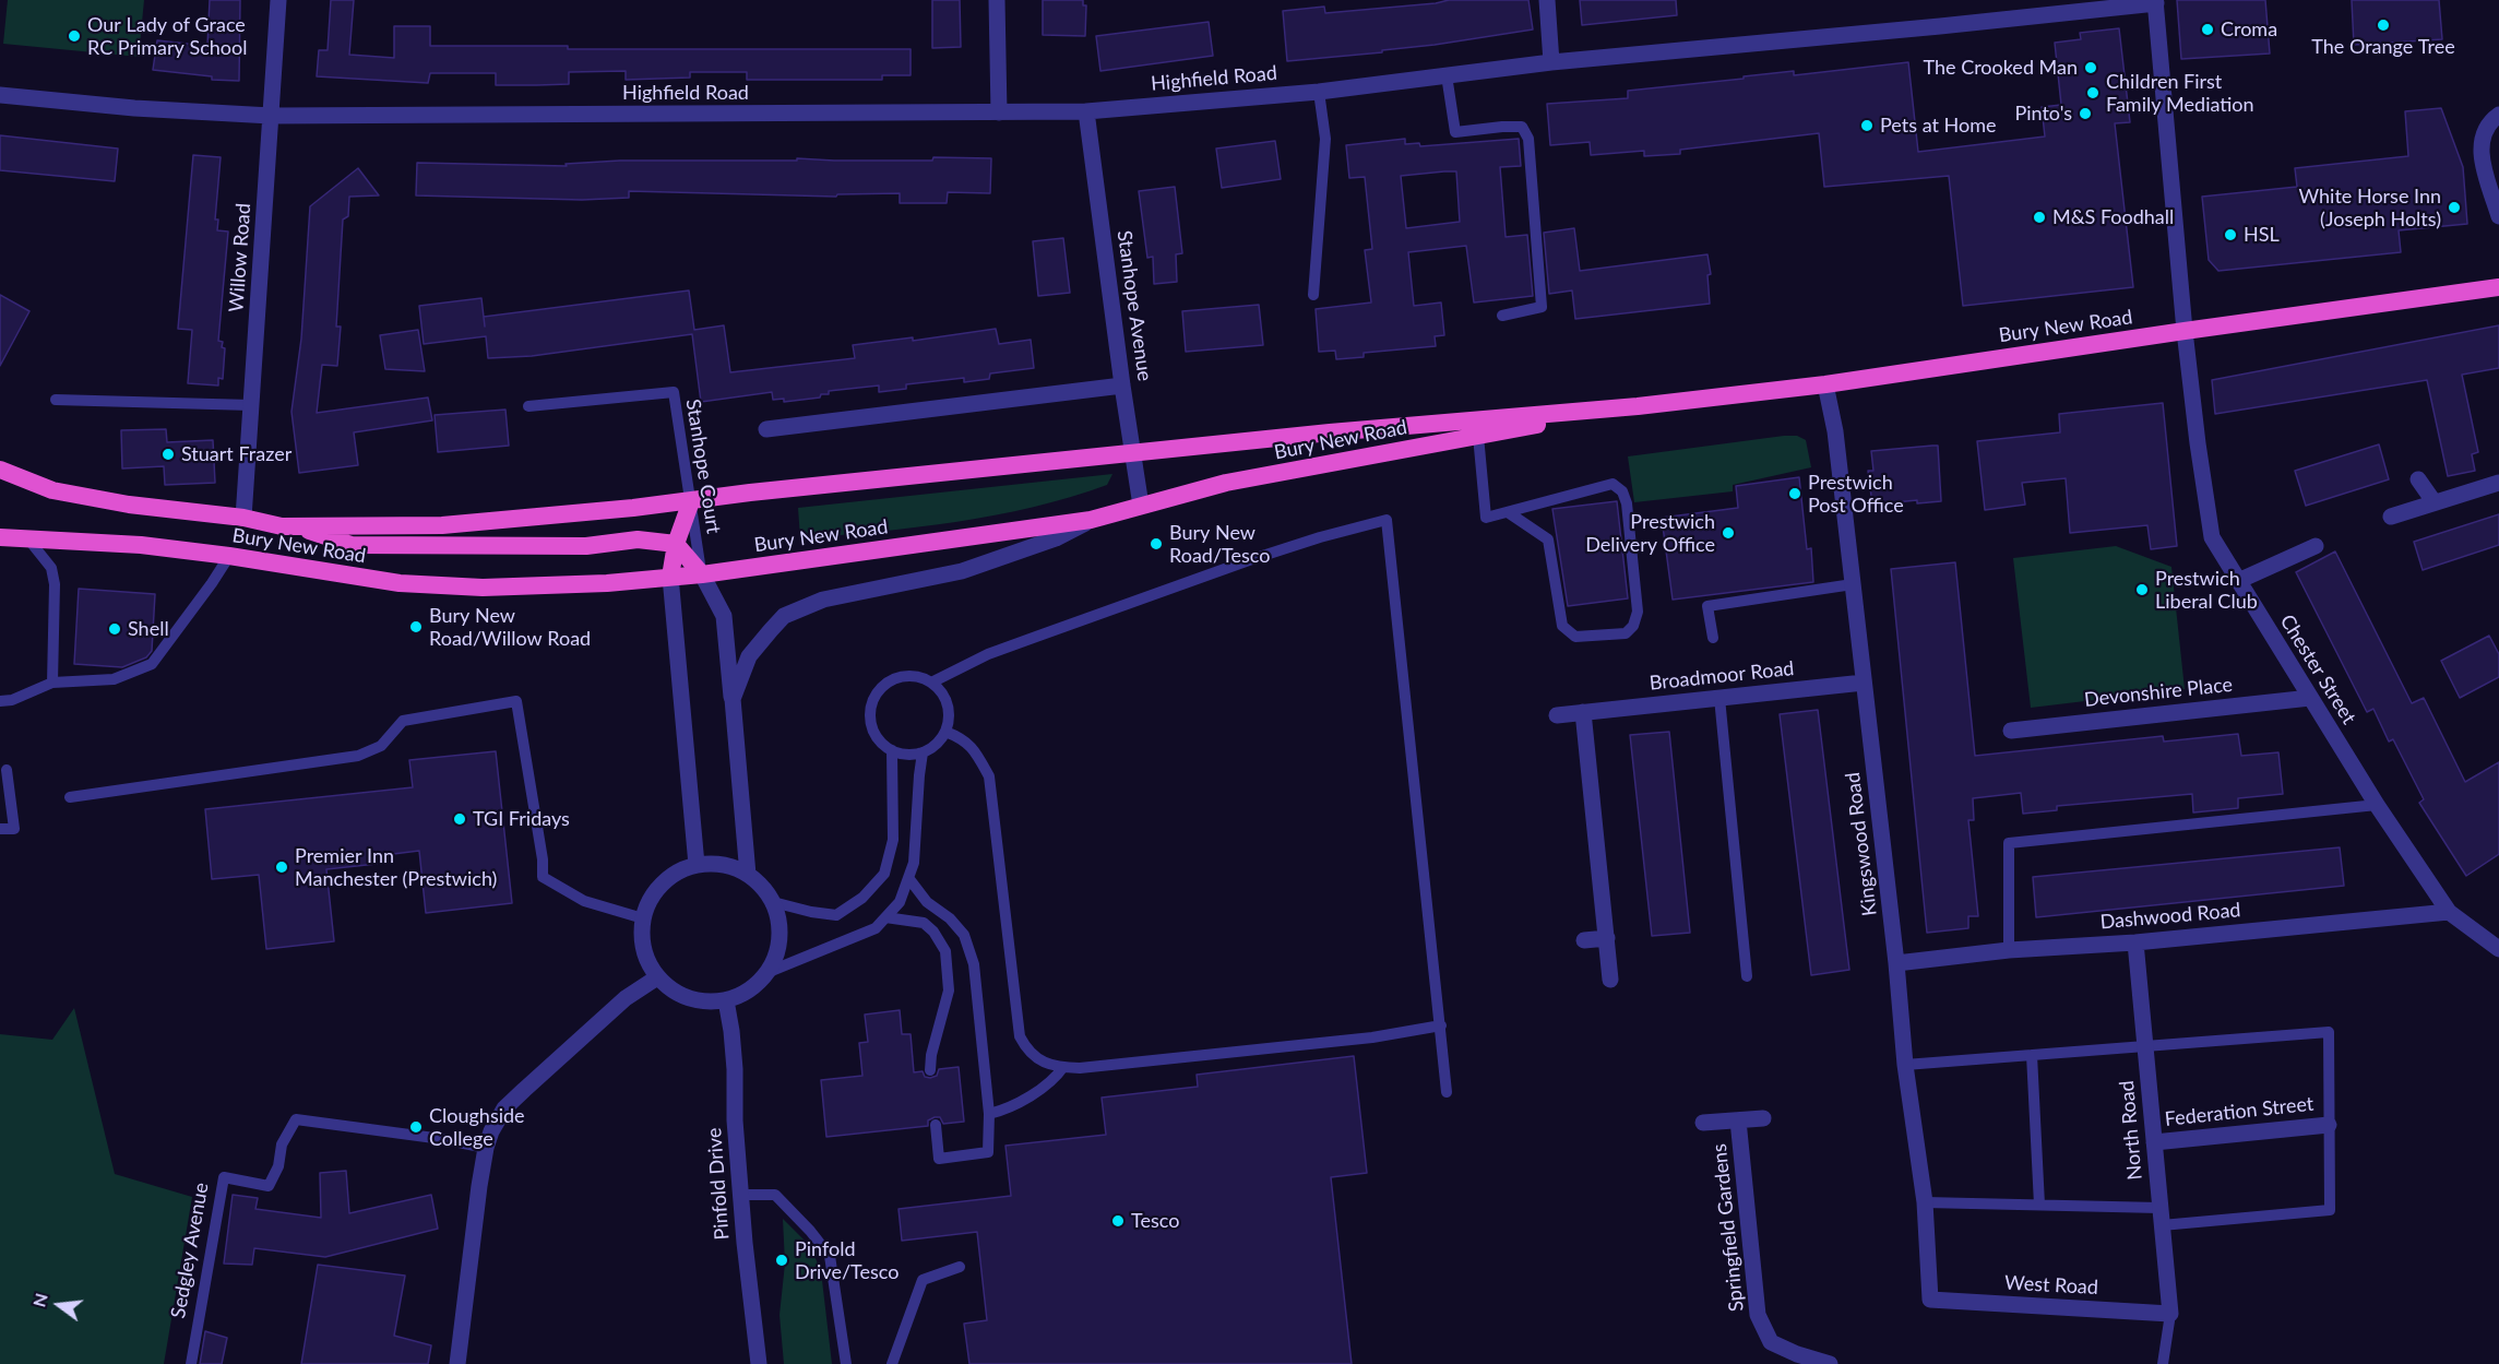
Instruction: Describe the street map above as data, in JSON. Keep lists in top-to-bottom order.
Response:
{
  "streets": {
    "highway": ["Bury New Road"],
    "street": [
      "Highfield Road",
      "Willow Road",
      "Stanhope Avenue",
      "Chester Street",
      "Broadmoor Road",
      "Devonshire Place",
      "Kingswood Road",
      "Dashwood Road",
      "Federation Street",
      "North Road",
      "Pinfold Drive",
      "Springfield Gardens",
      "West Road"
    ],
    "lane": ["Stanhope Court", "Sedgley Avenue"]
  },
  "crossings": [
    ["Highfield Road", "Willow Road"],
    ["Highfield Road", "Stanhope Avenue"],
    ["Highfield Road", "Chester Street"],
    ["Willow Road", "Bury New Road"],
    ["Stanhope Avenue", "Bury New Road"],
    ["Bury New Road", "Stanhope Court"],
    ["Bury New Road", "Chester Street"],
    ["Bury New Road", "Kingswood Road"],
    ["Chester Street", "Devonshire Place"],
    ["Chester Street", "Dashwood Road"],
    ["Broadmoor Road", "Kingswood Road"],
    ["Kingswood Road", "Dashwood Road"],
    ["Kingswood Road", "West Road"],
    ["Dashwood Road", "North Road"],
    ["Federation Street", "North Road"],
    ["North Road", "West Road"]
  ],
  "places": [
    "The Orange Tree",
    "Croma",
    "Our Lady of Grace RC Primary School",
    "The Crooked Man",
    "Children First Family Mediation",
    "Pinto's",
    "Pets at Home",
    "White Horse Inn (Joseph Holts)",
    "M&S Foodhall",
    "HSL",
    "Stuart Frazer",
    "Prestwich Post Office",
    "Prestwich Delivery Office",
    "Bury New Road/Tesco",
    "Prestwich Liberal Club",
    "Bury New Road/Willow Road",
    "Shell",
    "TGI Fridays",
    "Premier Inn Manchester (Prestwich)",
    "Cloughside College",
    "Tesco",
    "Pinfold Drive/Tesco"
  ],
  "north": "left"
}
